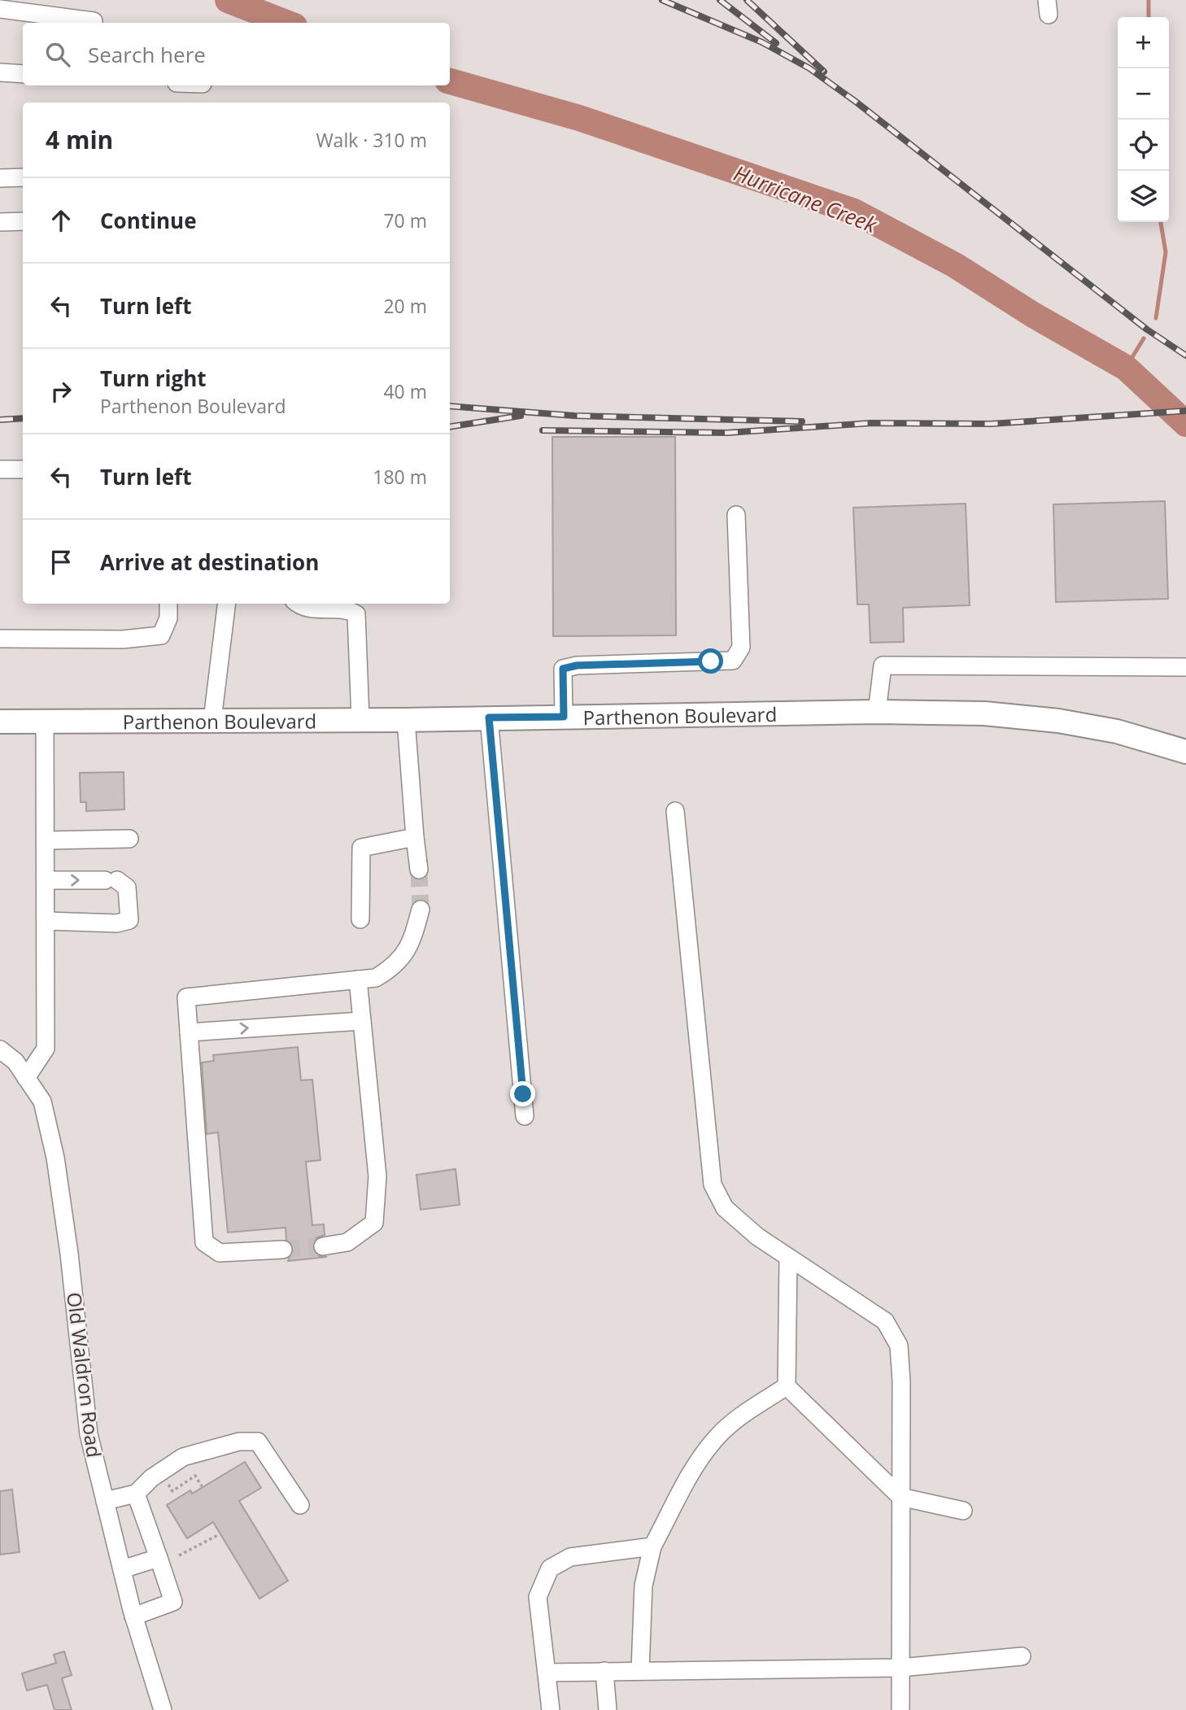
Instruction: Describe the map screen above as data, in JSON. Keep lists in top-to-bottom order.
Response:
{
  "streets": {
    "main road": ["Parthenon Boulevard"],
    "street": ["Old Waldron Road"]
  },
  "water": ["Hurricane Creek"],
  "page": {
    "map_buttons": ["+", "−"],
    "search": "Search here",
    "heading": ["4 min", "Walk · 310 m"],
    "list": [
      ["Continue", "70 m"],
      ["Turn left", "20 m"],
      ["Turn right", "Parthenon Boulevard", "40 m"],
      ["Turn left", "180 m"],
      "Arrive at destination"
    ]
  }
}
